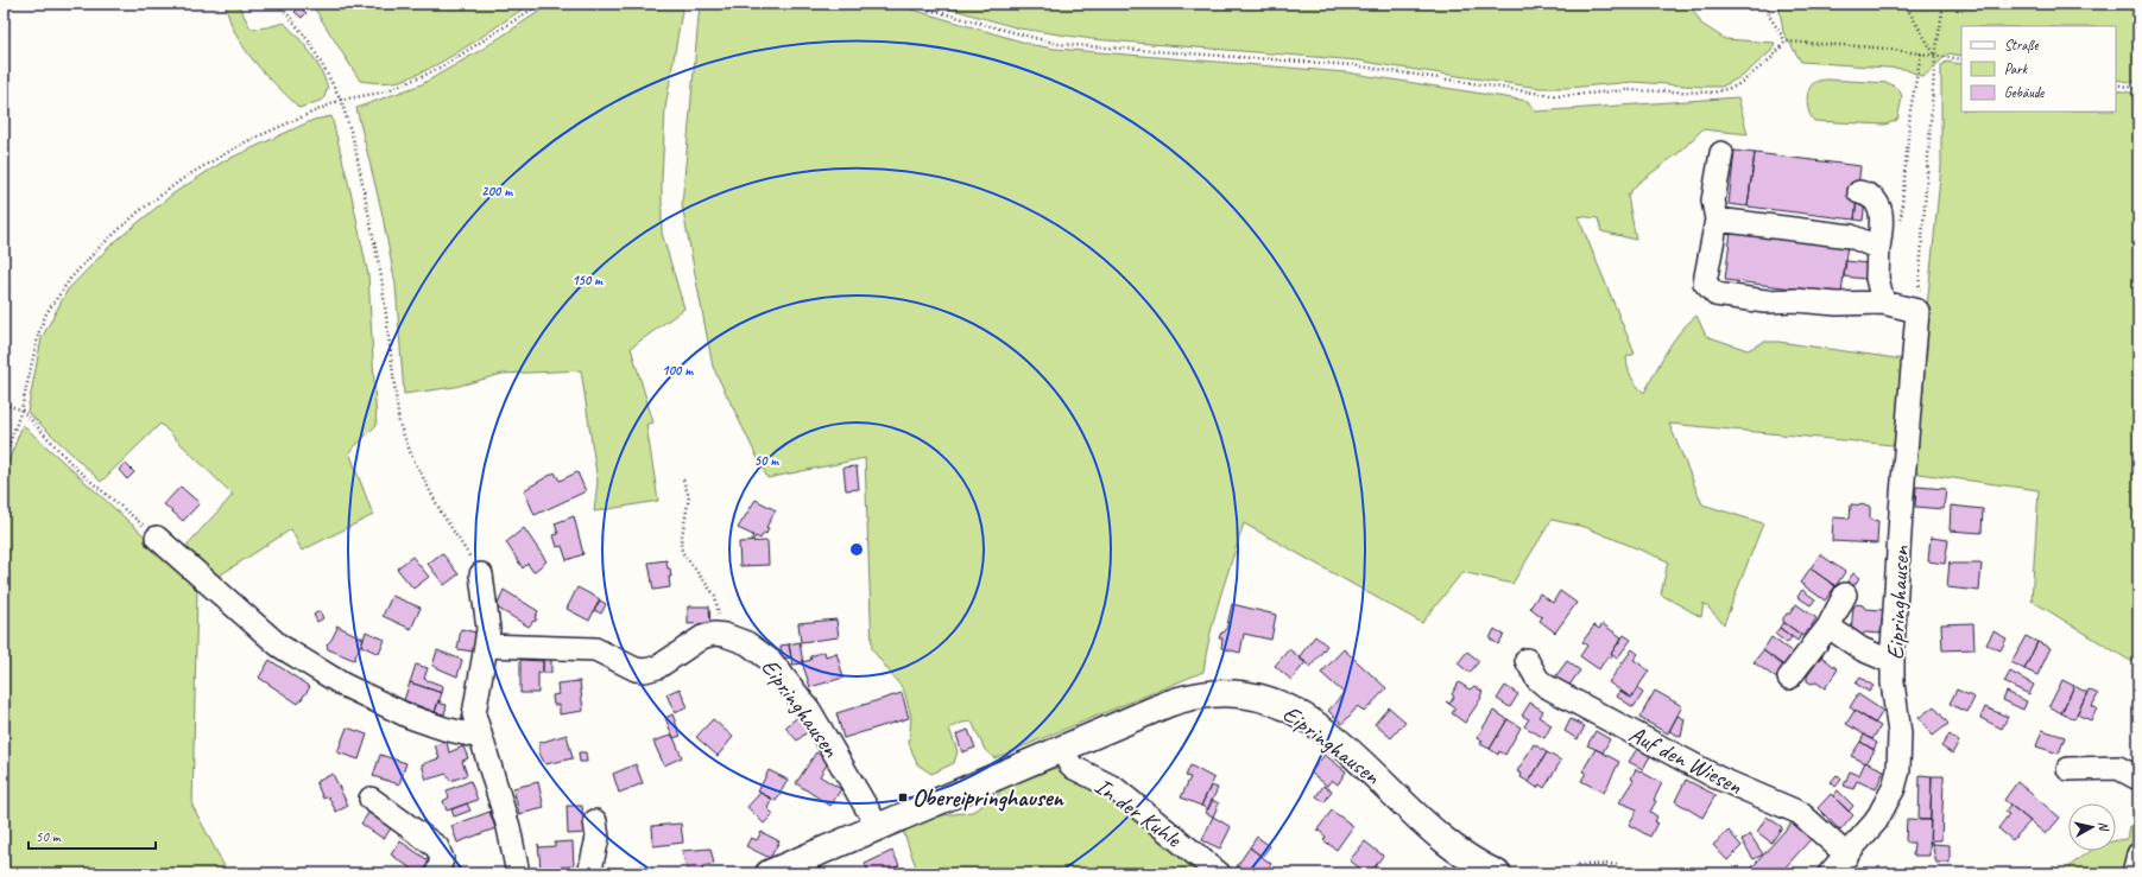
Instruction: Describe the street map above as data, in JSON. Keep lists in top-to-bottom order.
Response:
{
  "streets": {
    "main road": ["Eipringhausen"],
    "street": ["Auf den Wiesen", "In der Kuhle"]
  },
  "crossings": [
    ["Eipringhausen", "Auf den Wiesen"],
    ["Eipringhausen", "In der Kuhle"]
  ],
  "places": {
    "transit": ["Obereipringhausen"]
  },
  "legend": ["Straße", "Park", "Gebäude"],
  "scale_bar": "50 m",
  "north": "right",
  "rings": [
    "200 m",
    "150 m",
    "100 m",
    "50 m"
  ]
}
